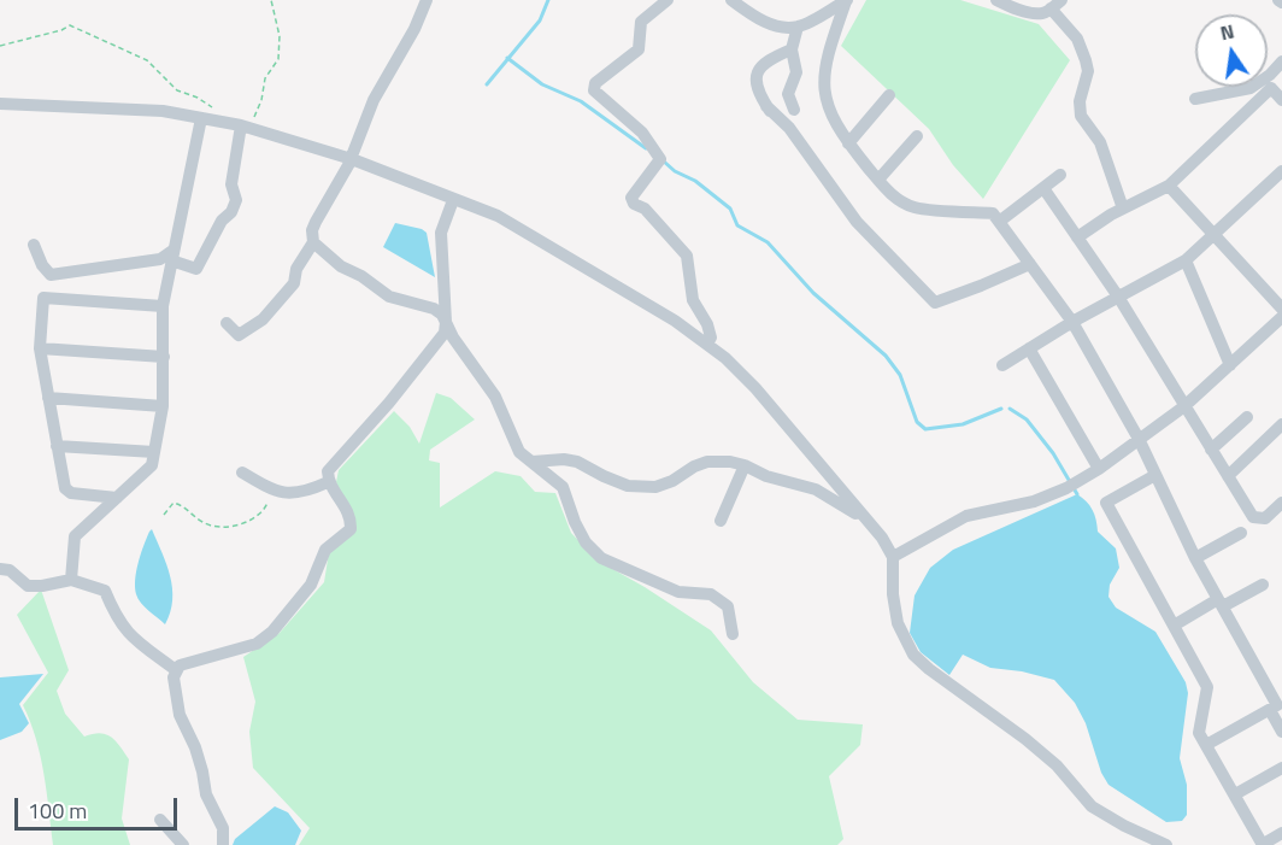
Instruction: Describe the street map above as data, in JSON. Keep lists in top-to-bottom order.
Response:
{
  "scale_bar": "100 m",
  "north": "top"
}
